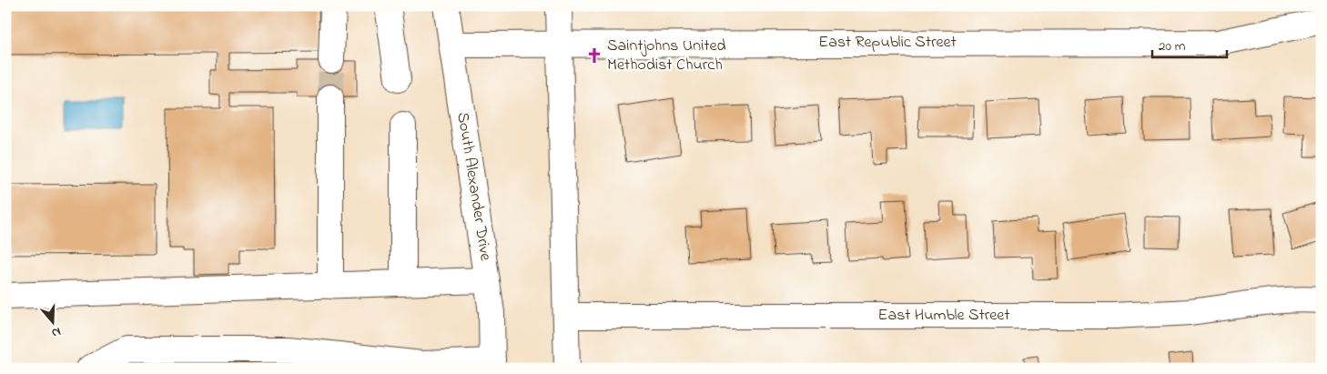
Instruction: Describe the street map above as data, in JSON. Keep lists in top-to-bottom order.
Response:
{
  "streets": {
    "street": ["East Republic Street", "South Alexander Drive", "East Humble Street"]
  },
  "crossings": [
    ["East Republic Street", "South Alexander Drive"]
  ],
  "places": {
    "church": ["Saintjohns United Methodist Church"]
  },
  "scale_bar": "20 m",
  "north": "bottom"
}
